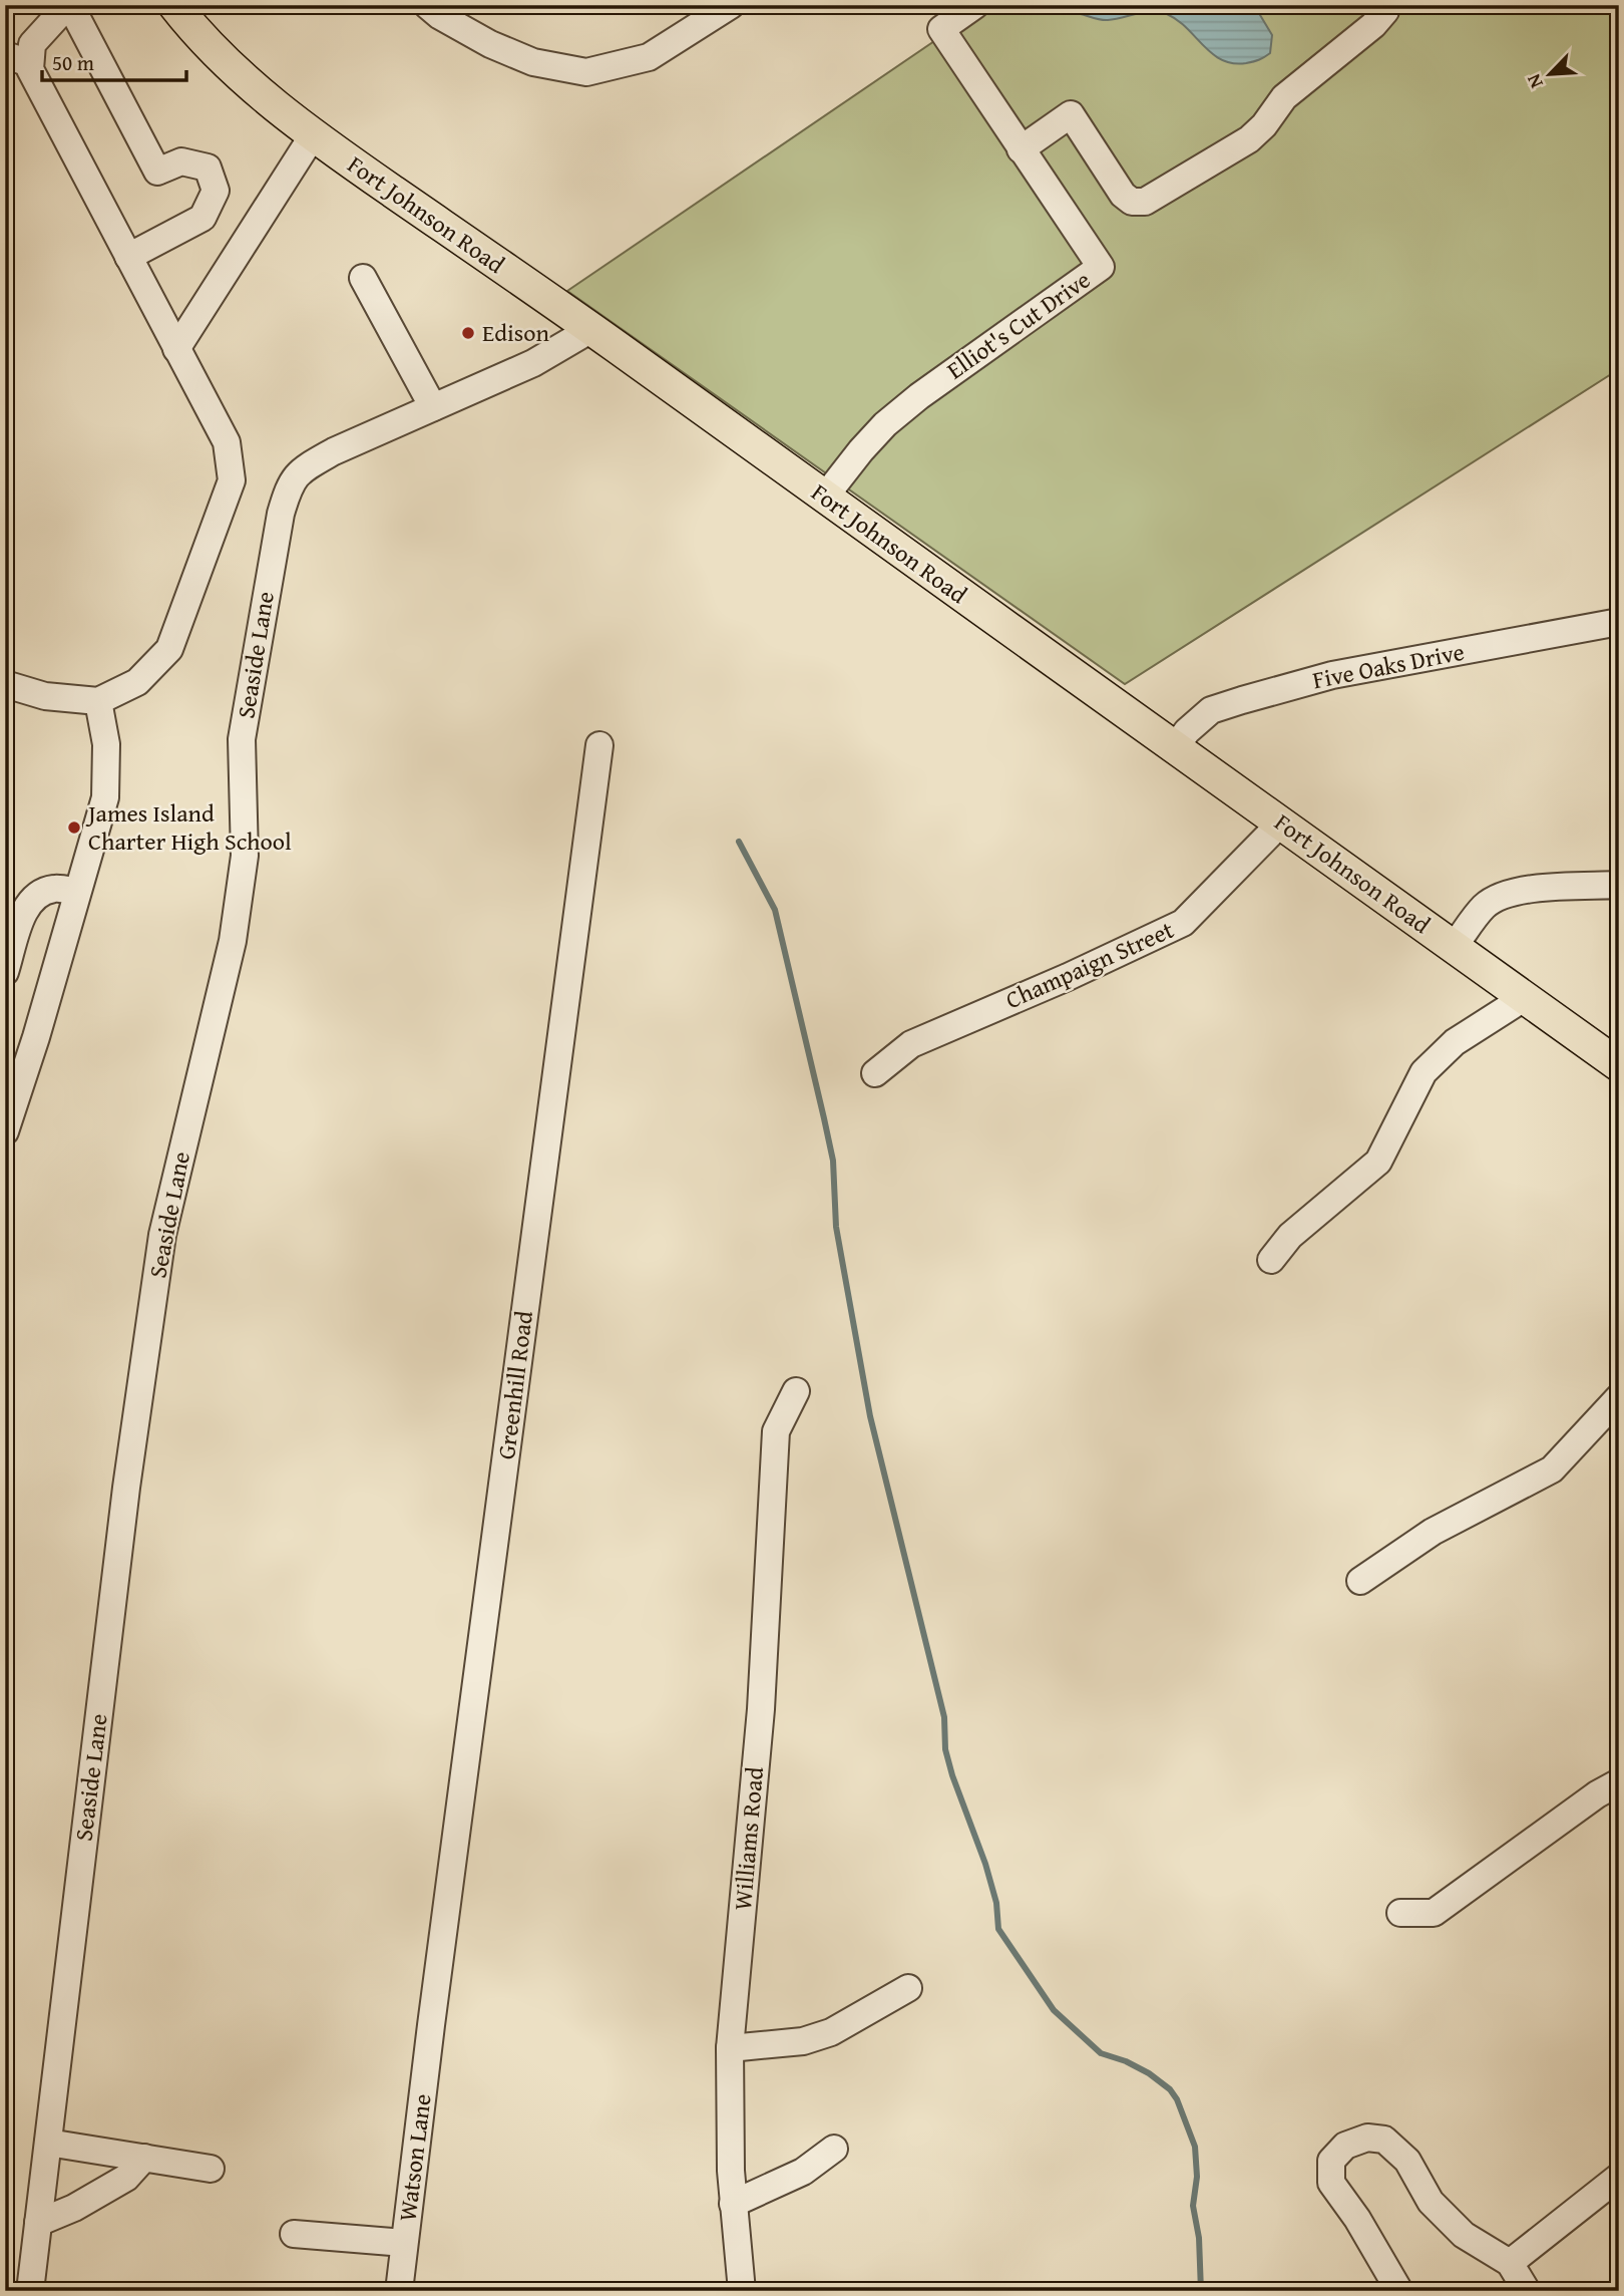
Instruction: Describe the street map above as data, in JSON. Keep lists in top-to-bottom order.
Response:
{
  "streets": {
    "main road": ["Fort Johnson Road"],
    "street": [
      "Elliot's Cut Drive",
      "Seaside Lane",
      "Five Oaks Drive",
      "Champaign Street",
      "Greenhill Road",
      "Williams Road",
      "Watson Lane"
    ]
  },
  "crossings": [
    ["Fort Johnson Road", "Elliot's Cut Drive"],
    ["Fort Johnson Road", "Seaside Lane"],
    ["Fort Johnson Road", "Five Oaks Drive"],
    ["Fort Johnson Road", "Champaign Street"],
    ["Greenhill Road", "Watson Lane"]
  ],
  "places": ["Edison", "James Island Charter High School"],
  "scale_bar": "50 m",
  "north": "bottom left"
}
